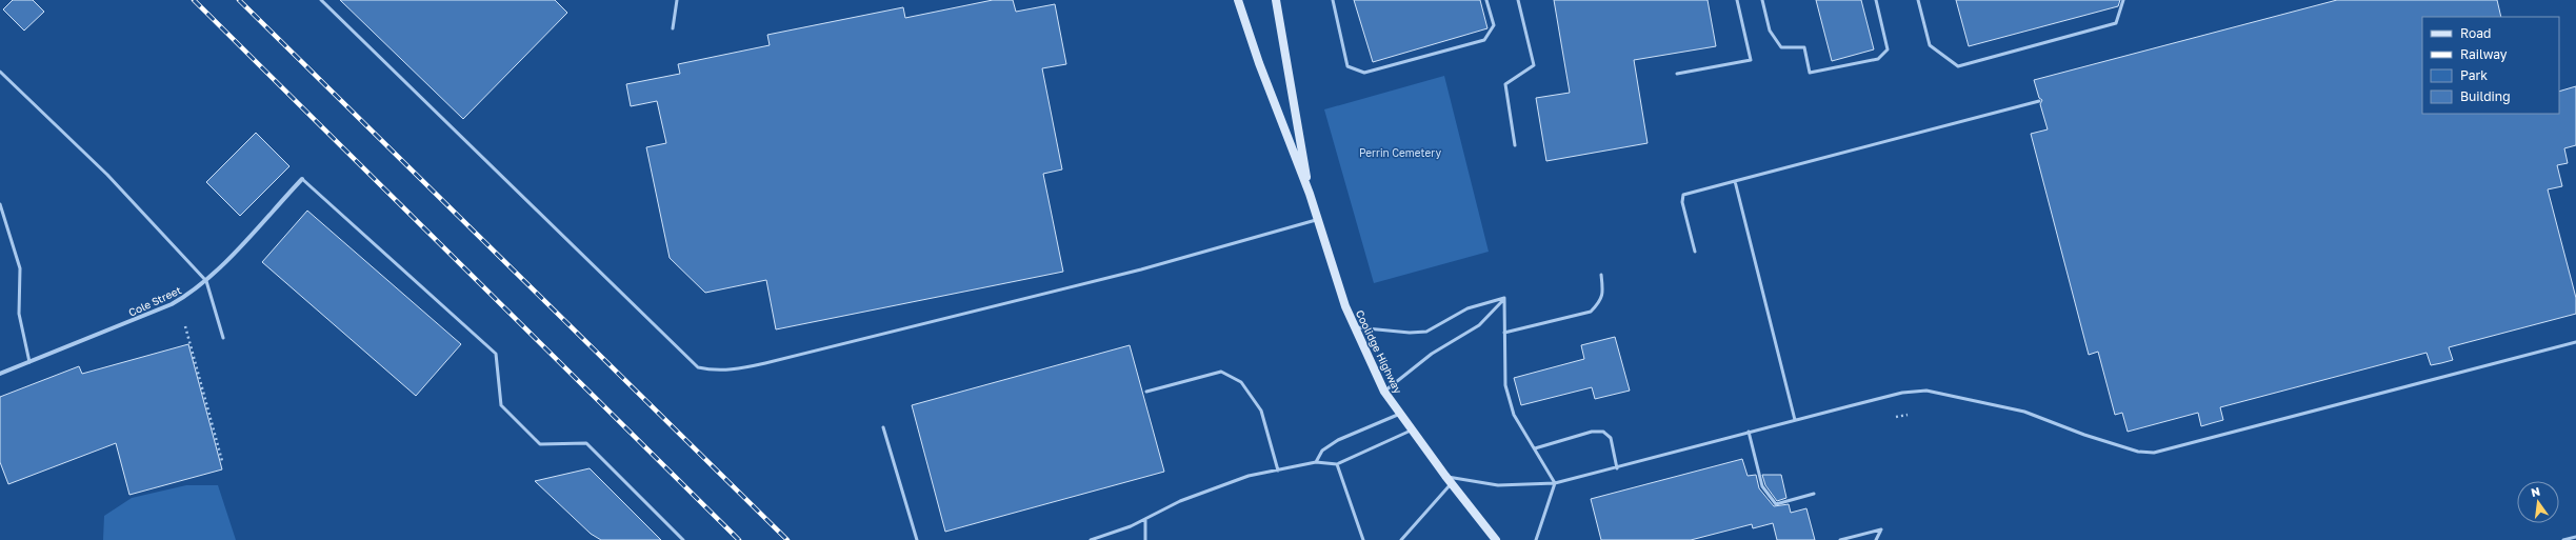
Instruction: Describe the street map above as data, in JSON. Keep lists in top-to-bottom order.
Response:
{
  "streets": {
    "main road": ["Coolidge Highway"],
    "street": ["Cole Street"]
  },
  "parks": ["Perrin Cemetery"],
  "legend": [
    "Road",
    "Railway",
    "Park",
    "Building"
  ],
  "north": "top"
}
